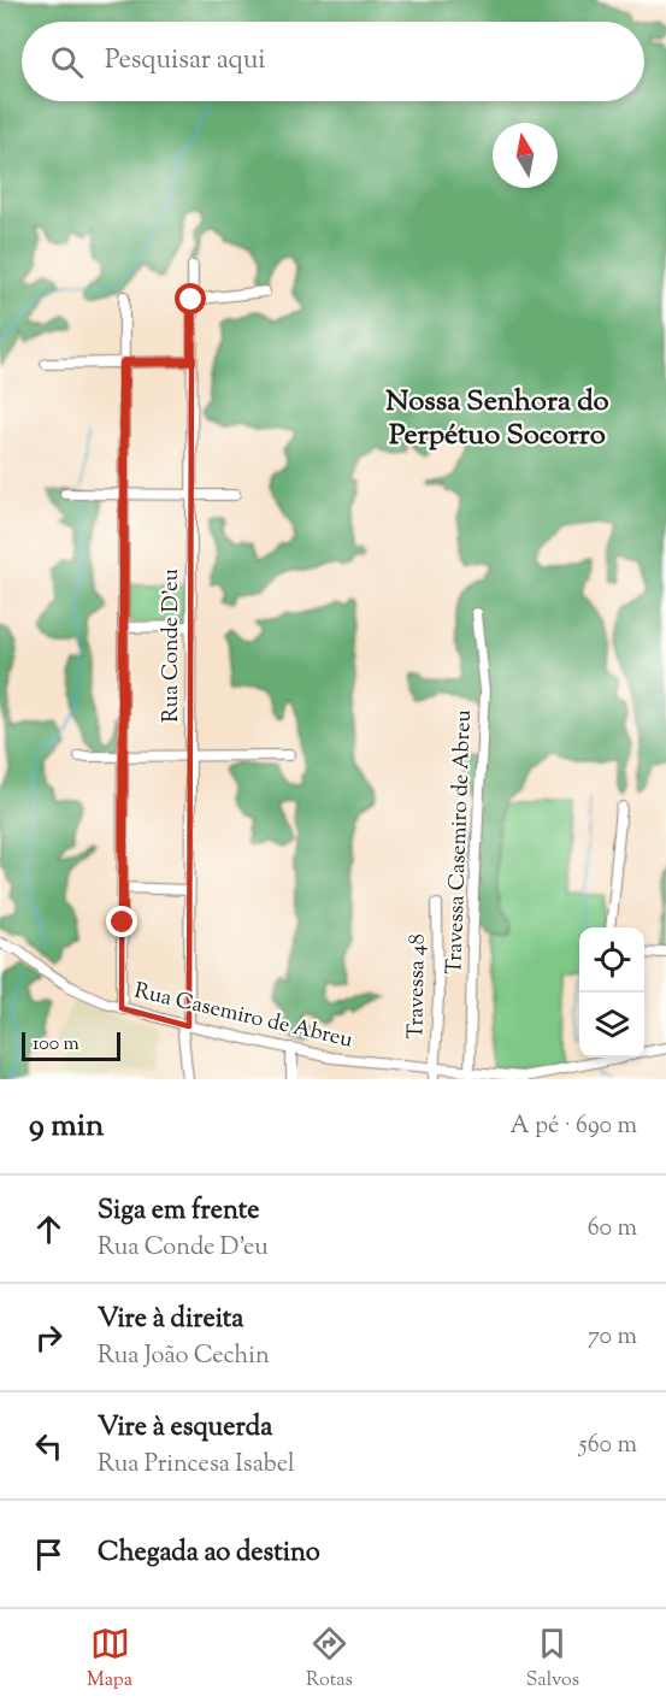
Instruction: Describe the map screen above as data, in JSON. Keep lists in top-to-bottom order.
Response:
{
  "streets": {
    "street": [
      "Rua Conde D'eu",
      "Travessa Casemiro de Abreu",
      "Travessa 48",
      "Rua Casemiro de Abreu"
    ]
  },
  "crossings": [
    ["Rua Conde D'eu", "Rua Casemiro de Abreu"],
    ["Travessa Casemiro de Abreu", "Rua Casemiro de Abreu"],
    ["Travessa 48", "Rua Casemiro de Abreu"]
  ],
  "districts": ["Nossa Senhora do Perpétuo Socorro"],
  "scale_bar": "100 m",
  "north": "top",
  "page": {
    "search": "Pesquisar aqui",
    "scale": "100 m",
    "heading": ["9 min", "A pé · 690 m"],
    "list": [
      ["Siga em frente", "Rua Conde D'eu", "60 m"],
      ["Vire à direita", "Rua João Cechin", "70 m"],
      ["Vire à esquerda", "Rua Princesa Isabel", "560 m"],
      "Chegada ao destino"
    ],
    "nav": ["Mapa", "Rotas", "Salvos"]
  }
}
